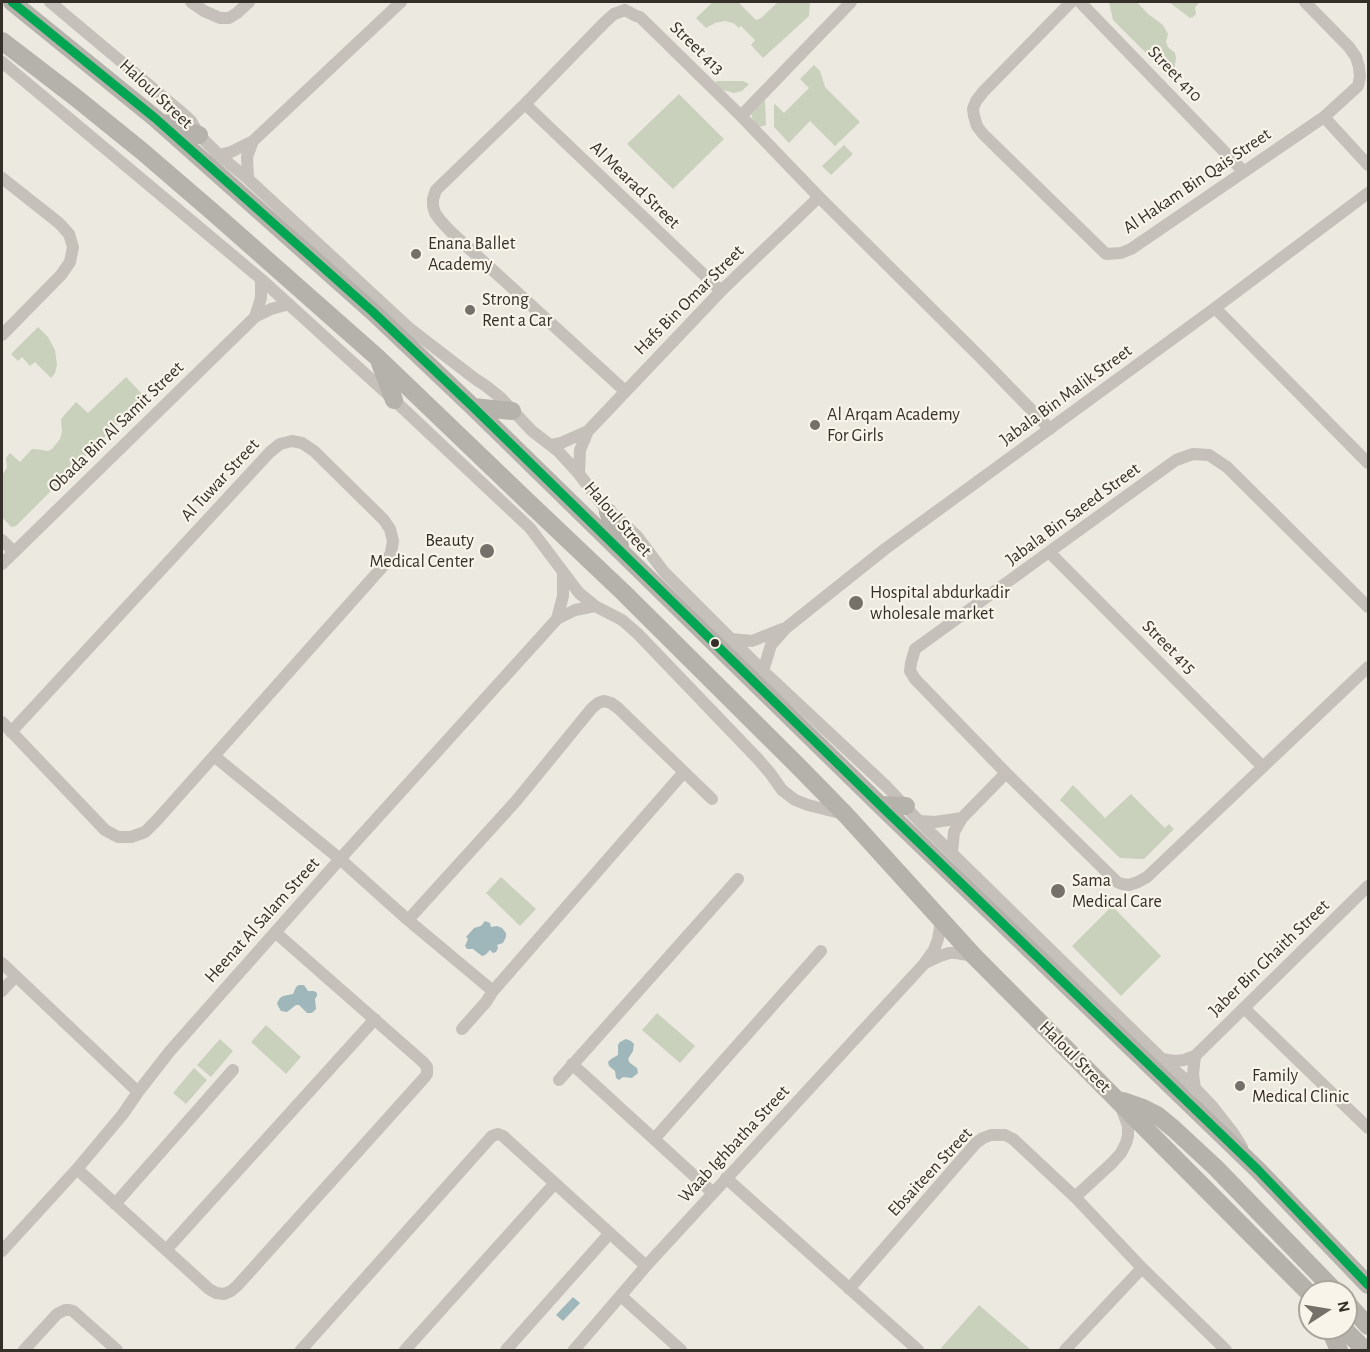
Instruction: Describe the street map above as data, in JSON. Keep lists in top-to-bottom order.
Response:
{
  "streets": {
    "main road": ["Haloul Street"],
    "street": [
      "Street 413",
      "Street 410",
      "Al Hakam Bin Qais Street",
      "Al Mearad Street",
      "Hafs Bin Omar Street",
      "Jabala Bin Malik Street",
      "Obada Bin Al Samit Street",
      "Al Tuwar Street",
      "Jabala Bin Saeed Street",
      "Street 415",
      "Heenat Al Salam Street",
      "Jaber Bin Ghaith Street",
      "Waab Ighbatha Street",
      "Ebsaiteen Street"
    ]
  },
  "crossings": [
    ["Street 413", "Al Mearad Street"],
    ["Street 413", "Hafs Bin Omar Street"],
    ["Street 413", "Jabala Bin Malik Street"],
    ["Street 410", "Al Hakam Bin Qais Street"],
    ["Haloul Street", "Hafs Bin Omar Street"],
    ["Haloul Street", "Jabala Bin Malik Street"],
    ["Haloul Street", "Waab Ighbatha Street"],
    ["Al Mearad Street", "Hafs Bin Omar Street"],
    ["Jabala Bin Saeed Street", "Street 415"]
  ],
  "places": [
    "Enana Ballet Academy",
    "Strong Rent a Car",
    "Al Arqam Academy For Girls",
    "Beauty Medical Center",
    "Hospital abdurkadir wholesale market",
    "Sama Medical Care",
    "Family Medical Clinic"
  ],
  "north": "right"
}
